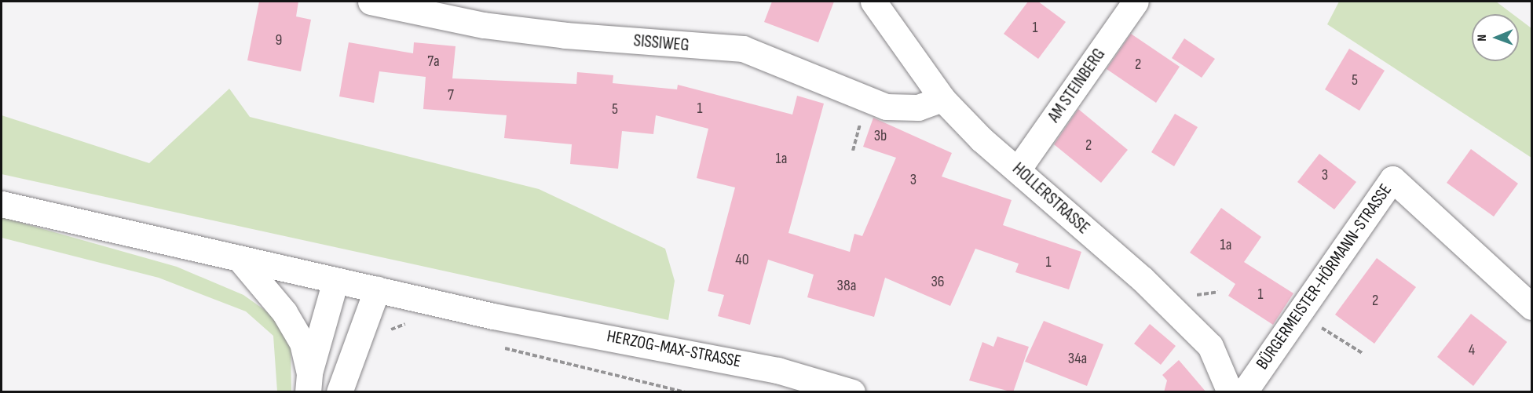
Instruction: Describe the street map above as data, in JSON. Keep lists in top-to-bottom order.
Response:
{
  "streets": {
    "street": [
      "SISSIWEG",
      "AM STEINBERG",
      "HOLLERSTRASSE",
      "BÜRGERMEISTER-HÖRMANN-STRASSE",
      "HERZOG-MAX-STRASSE"
    ]
  },
  "crossings": [
    ["SISSIWEG", "HOLLERSTRASSE"],
    ["AM STEINBERG", "HOLLERSTRASSE"]
  ],
  "house_numbers": [
    "1",
    "9",
    "7a",
    "2",
    "5",
    "7",
    "1",
    "5",
    "3b",
    "2",
    "1a",
    "3",
    "3",
    "1a",
    "40",
    "1",
    "36",
    "38a",
    "1",
    "2",
    "4",
    "34a"
  ],
  "north": "left"
}
